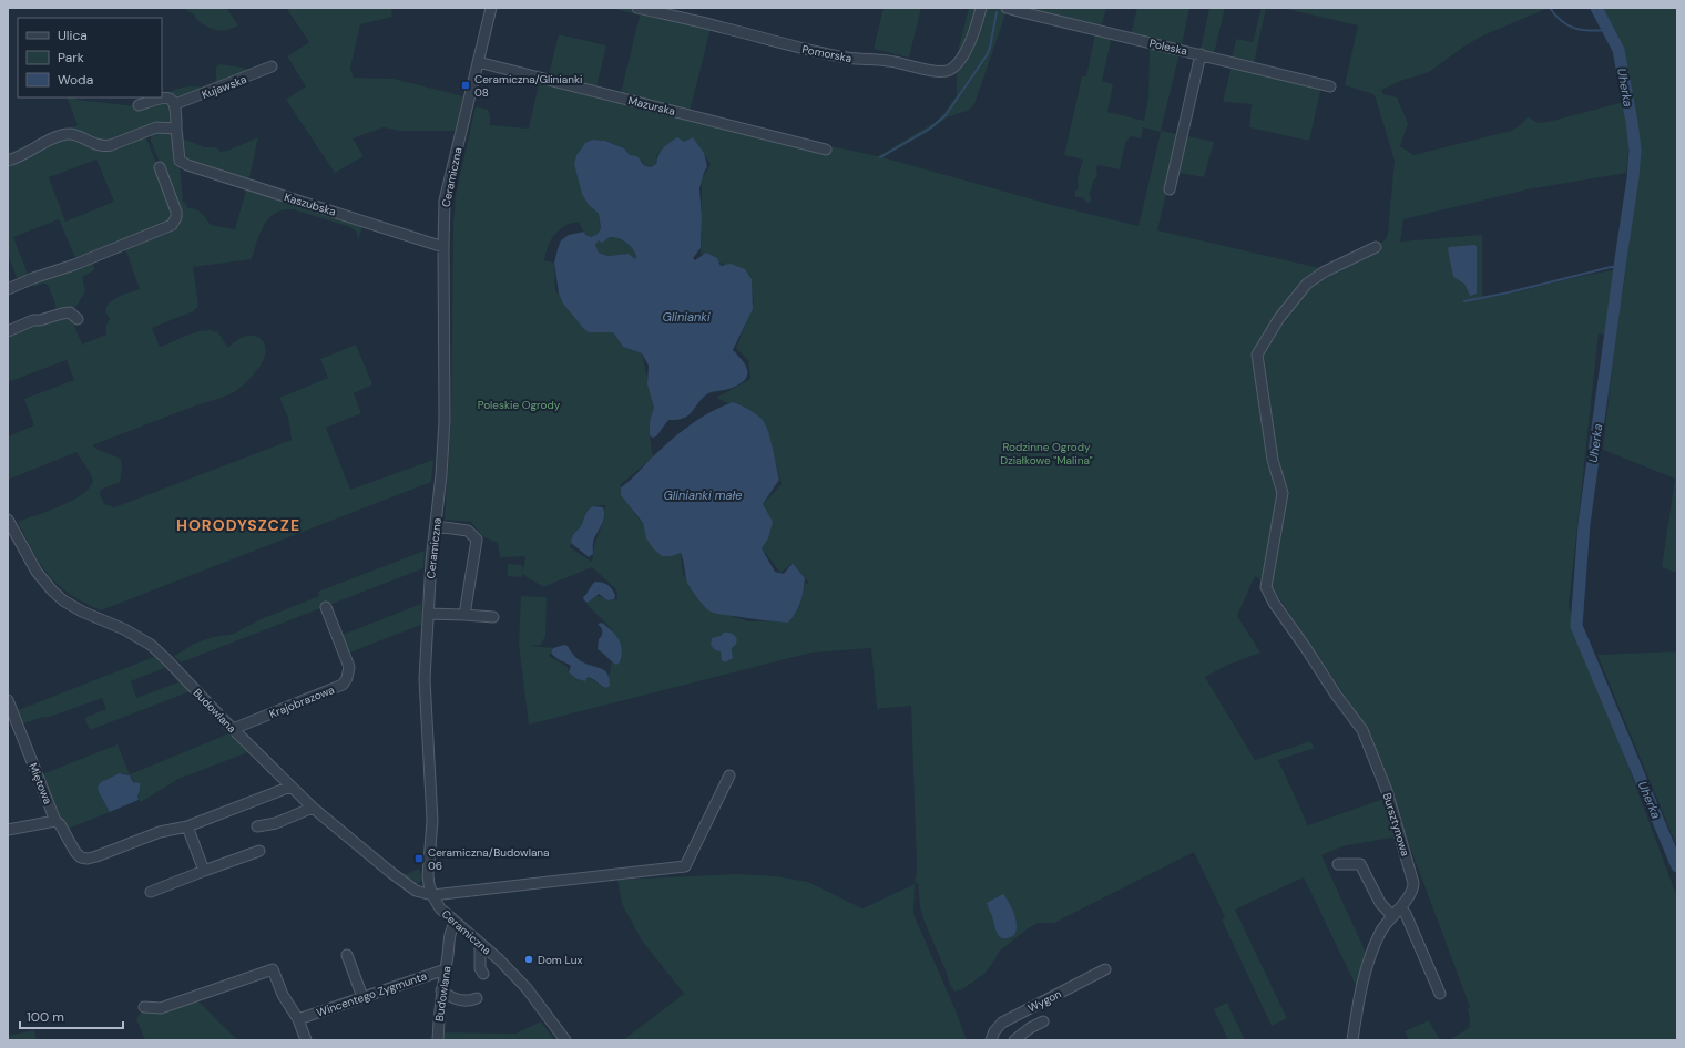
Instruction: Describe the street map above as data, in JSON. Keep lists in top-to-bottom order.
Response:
{
  "streets": {
    "street": [
      "Poleska",
      "Pomorska",
      "Kujawska",
      "Mazurska",
      "Ceramiczna",
      "Kaszubska",
      "Krajobrazowa",
      "Budowlana",
      "Miętowa",
      "Bursztynowa",
      "Wincentego Zygmunta",
      "Wygon"
    ]
  },
  "crossings": [
    ["Mazurska", "Ceramiczna"],
    ["Ceramiczna", "Kaszubska"],
    ["Ceramiczna", "Budowlana"],
    ["Krajobrazowa", "Budowlana"],
    ["Budowlana", "Wincentego Zygmunta"]
  ],
  "districts": ["HORODYSZCZE"],
  "water": ["Uherka", "Glinianki", "Glinianki małe"],
  "parks": ["Poleskie Ogrody", "Rodzinne Ogrody Działkowe \"Malina\""],
  "places": {
    "transit": ["Ceramiczna/Glinianki 08", "Ceramiczna/Budowlana 06"],
    "other": ["Dom Lux"]
  },
  "legend": ["Ulica", "Park", "Woda"],
  "scale_bar": "100 m"
}
